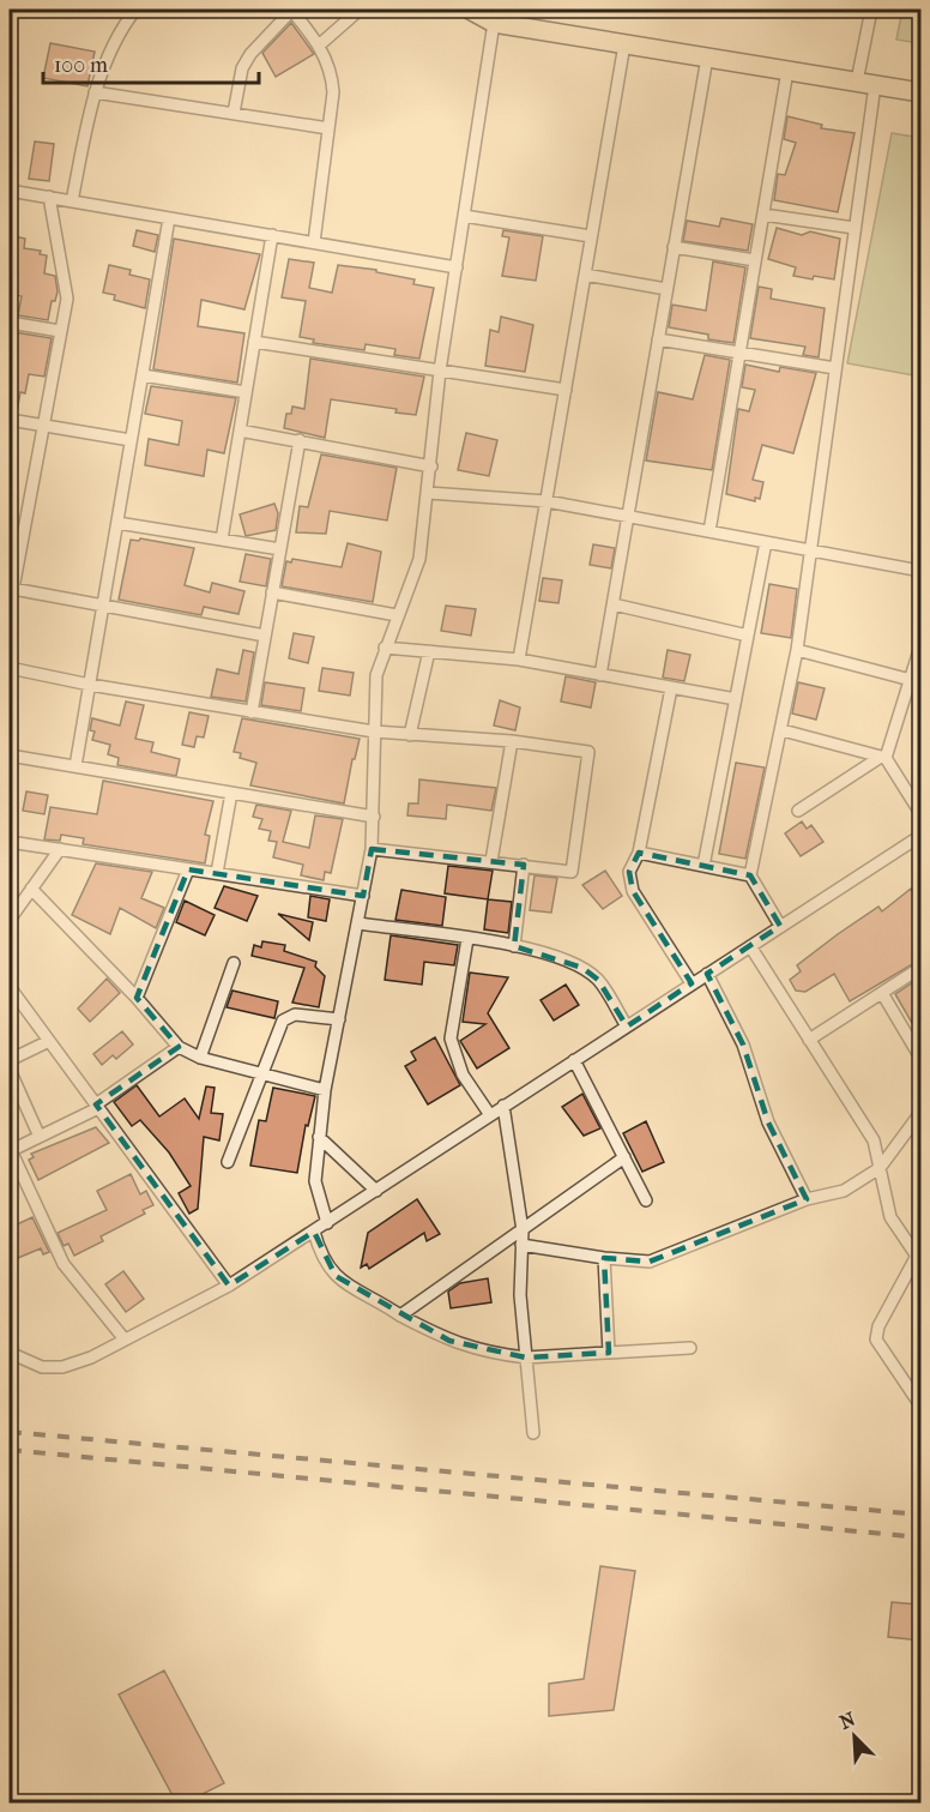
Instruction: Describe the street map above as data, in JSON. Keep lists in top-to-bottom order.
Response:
{
  "scale_bar": "100 m",
  "north": "top left"
}
